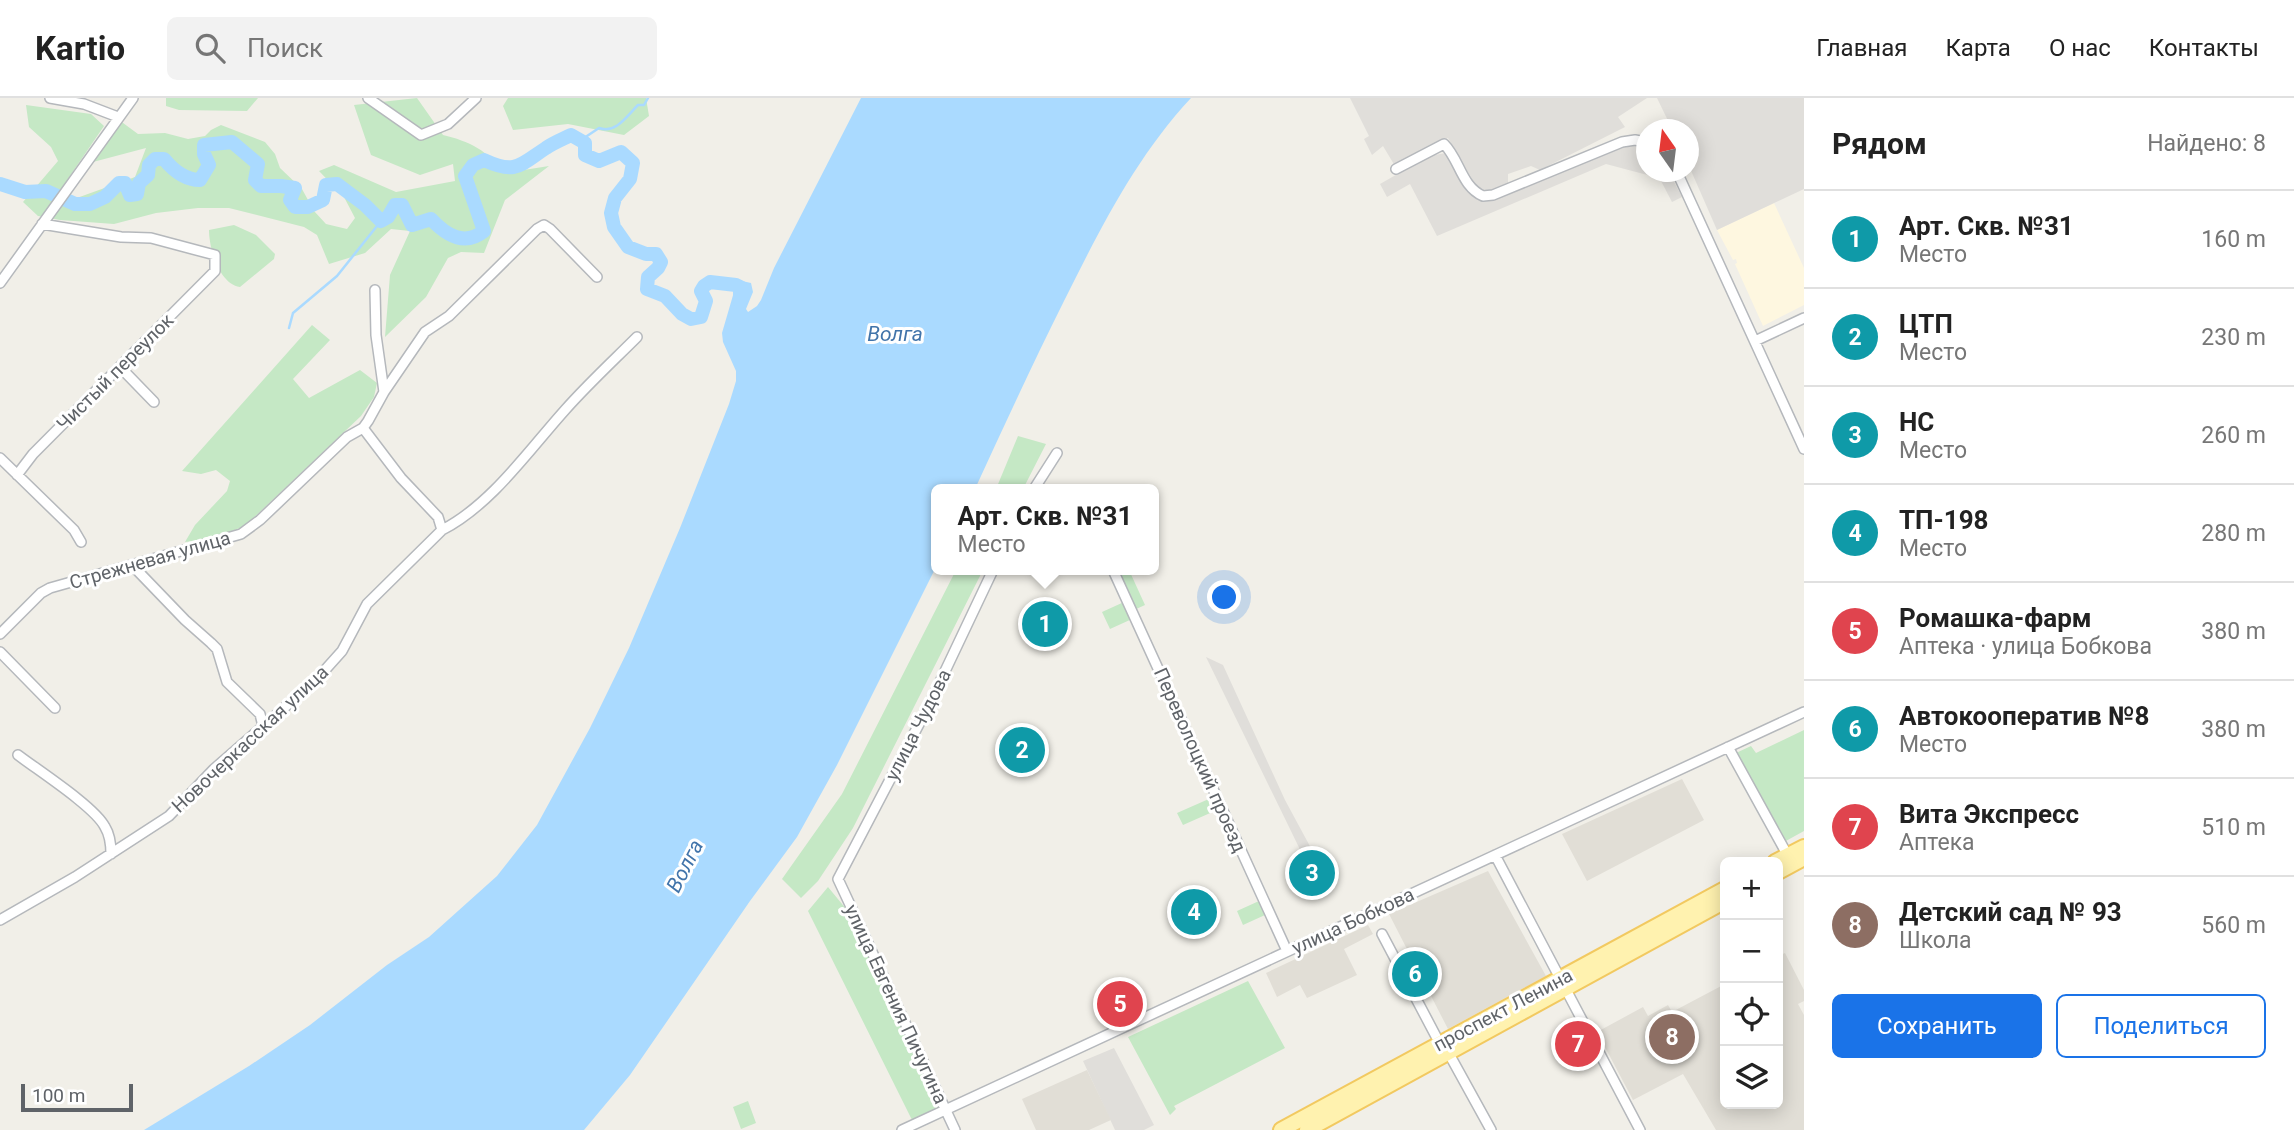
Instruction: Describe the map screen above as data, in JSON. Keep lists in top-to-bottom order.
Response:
{
  "streets": {
    "main road": ["проспект Ленина"],
    "street": [
      "Чистый переулок",
      "Стрежневая улица",
      "улица Чудова",
      "Новочеркасская улица",
      "Переволоцкий проезд",
      "улица Бобкова",
      "улица Евгения Пичугина"
    ]
  },
  "crossings": [
    ["улица Чудова", "улица Евгения Пичугина"],
    ["Переволоцкий проезд", "улица Бобкова"],
    ["улица Бобкова", "улица Евгения Пичугина"]
  ],
  "water": ["Волга"],
  "scale_bar": "100 m",
  "north": "top",
  "page": {
    "header": "Kartio",
    "search": "Поиск",
    "nav": [
      "Главная",
      "Карта",
      "О нас",
      "Контакты"
    ],
    "heading": ["Рядом", "Найдено: 8"],
    "list": [
      {
        "mark": "1",
        "name": "Арт. Скв. №31",
        "note": "Место",
        "value": "160 m"
      },
      {
        "mark": "2",
        "name": "ЦТП",
        "note": "Место",
        "value": "230 m"
      },
      {
        "mark": "3",
        "name": "НС",
        "note": "Место",
        "value": "260 m"
      },
      {
        "mark": "4",
        "name": "ТП-198",
        "note": "Место",
        "value": "280 m"
      },
      {
        "mark": "5",
        "name": "Ромашка-фарм",
        "note": "Аптека · улица Бобкова",
        "value": "380 m"
      },
      {
        "mark": "6",
        "name": "Автокооператив №8",
        "note": "Место",
        "value": "380 m"
      },
      {
        "mark": "7",
        "name": "Вита Экспресс",
        "note": "Аптека",
        "value": "510 m"
      },
      {
        "mark": "8",
        "name": "Детский сад № 93",
        "note": "Школа",
        "value": "560 m"
      }
    ],
    "popup": ["Арт. Скв. №31", "Место"],
    "pins": [
      "1",
      "2",
      "3",
      "4",
      "6",
      "5",
      "8",
      "7"
    ],
    "map_buttons": ["+", "−"],
    "buttons": ["Сохранить", "Поделиться"],
    "scale": "100 m"
  }
}
